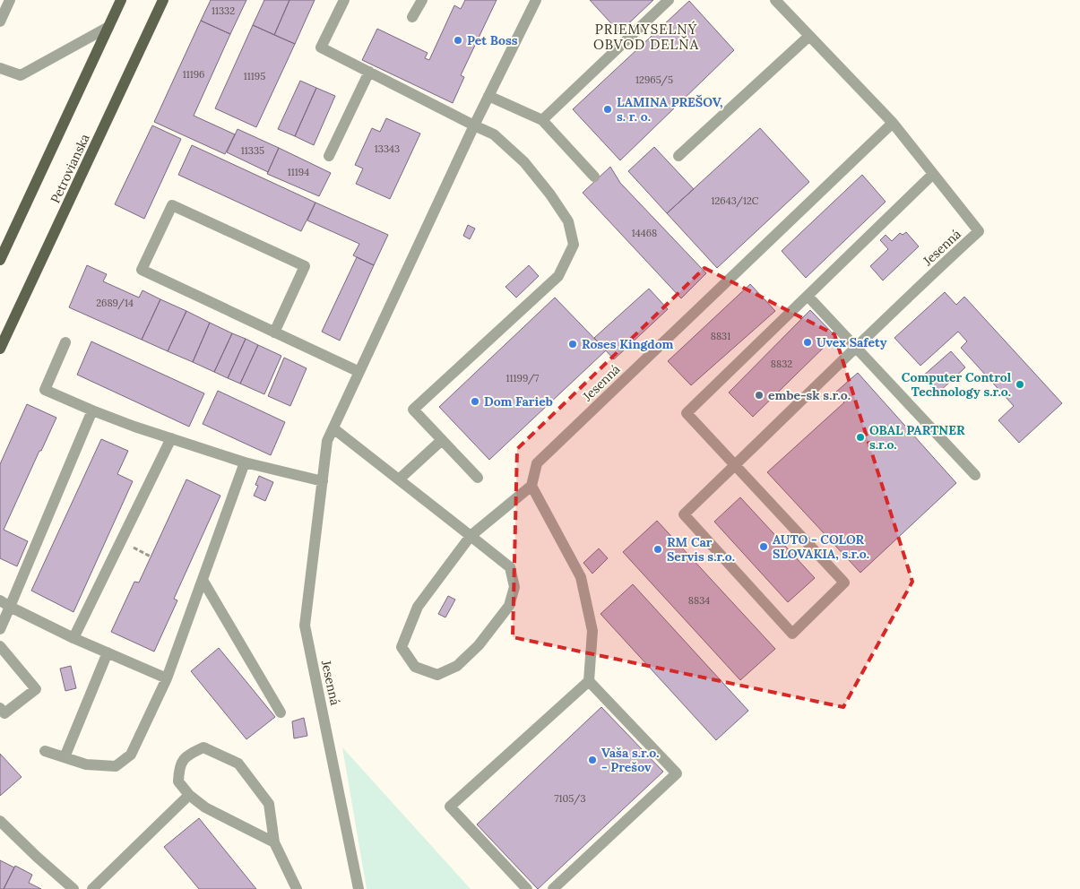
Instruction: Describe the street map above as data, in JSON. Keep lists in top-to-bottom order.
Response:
{
  "streets": {
    "main road": ["Petrovianska"],
    "street": ["Jesenná"]
  },
  "districts": ["PRIEMYSELNÝ OBVOD DELŇA"],
  "places": [
    "Pet Boss",
    "LAMINA PREŠOV, s. r. o.",
    "Uvex Safety",
    "Roses Kingdom",
    "Computer Control Technology s.r.o.",
    "embe-sk s.r.o.",
    "Dom Farieb",
    "OBAL PARTNER s.r.o.",
    "AUTO - COLOR SLOVAKIA, s.r.o.",
    "RM Car Servis s.r.o.",
    "Vaša s.r.o. - Prešov"
  ],
  "house_numbers": [
    "11332",
    "11196",
    "11195",
    "12965/5",
    "13343",
    "11335",
    "11194",
    "12643/12C",
    "14468",
    "2689/14",
    "8831",
    "8832",
    "11199/7",
    "8834",
    "7105/3"
  ]
}
